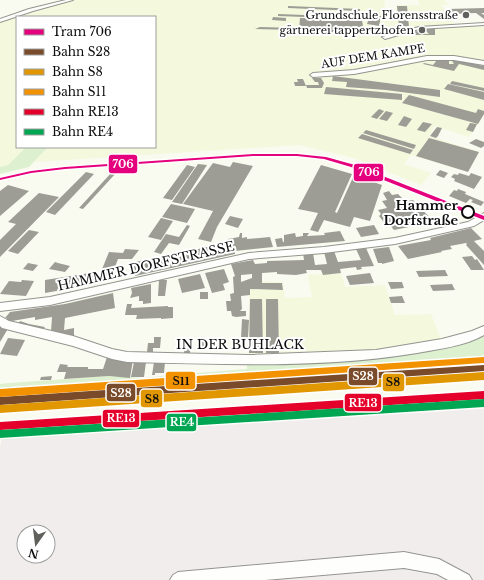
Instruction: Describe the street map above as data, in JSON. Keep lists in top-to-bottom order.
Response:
{
  "streets": {
    "street": ["AUF DEM KAMPE", "HAMMER DORFSTRASSE", "IN DER BUHLACK"]
  },
  "places": ["Grundschule Florensstraße", "gärtnerei tappertzhofen", "Hammer Dorfstraße"],
  "lines": [
    "tram line 706",
    "rail line S11",
    "rail line S28",
    "rail line S8",
    "rail line RE13",
    "rail line RE4"
  ],
  "legend": [
    "Tram 706",
    "Bahn S28",
    "Bahn S8",
    "Bahn S11",
    "Bahn RE13",
    "Bahn RE4"
  ],
  "north": "bottom"
}
